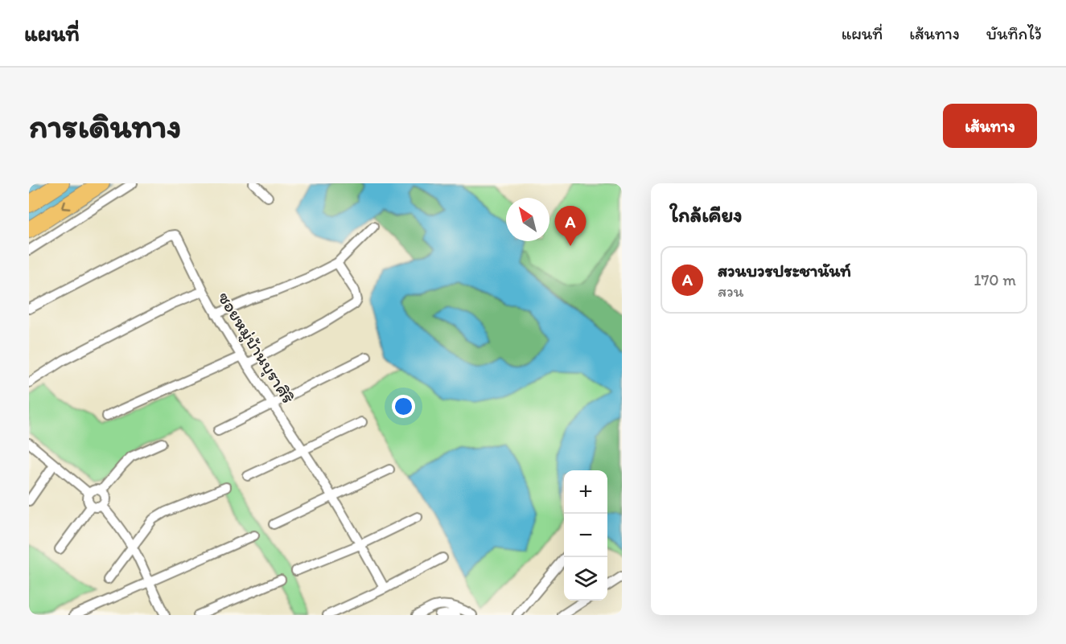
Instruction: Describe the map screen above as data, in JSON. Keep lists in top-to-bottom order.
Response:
{
  "streets": {
    "street": ["ซอยหมู่บ้านบุราศิริ"]
  },
  "north": "top left",
  "page": {
    "header": "แผนที่",
    "nav": ["แผนที่", "เส้นทาง", "บันทึกไว้"],
    "buttons": "เส้นทาง",
    "title": "การเดินทาง",
    "heading": "ใกล้เคียง",
    "pins": "A",
    "list": [
      {
        "mark": "A",
        "name": "สวนบวรประชานันท์",
        "note": "สวน",
        "value": "170 m"
      }
    ],
    "map_buttons": ["+", "−"]
  }
}
